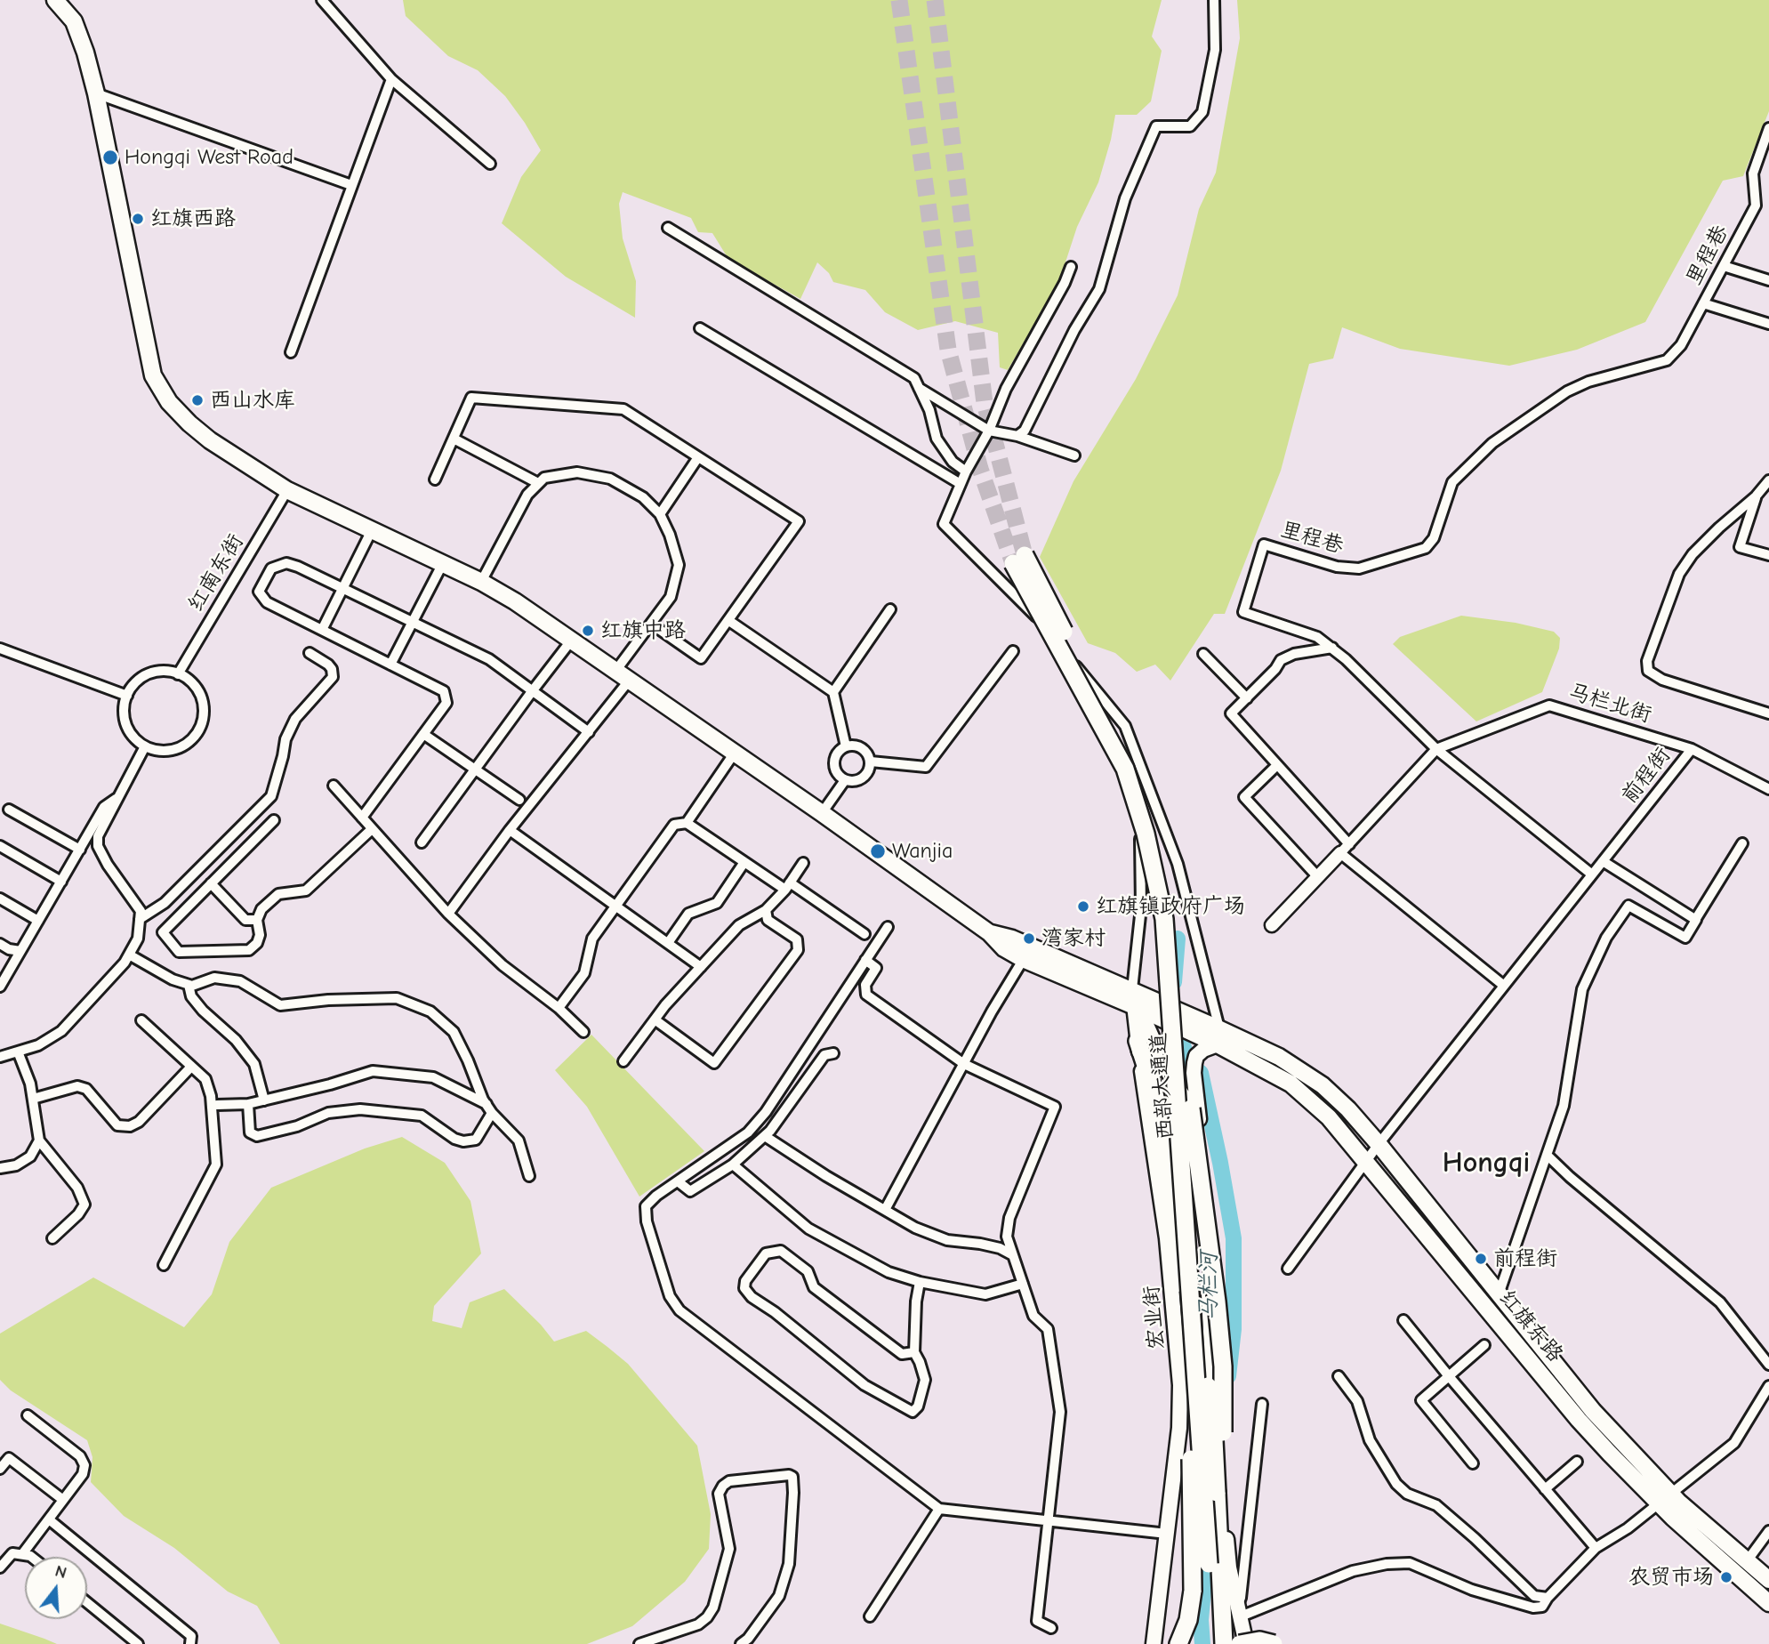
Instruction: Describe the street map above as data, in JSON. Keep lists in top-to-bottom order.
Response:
{
  "streets": {
    "highway": ["西部大通道"],
    "main road": ["宏业街", "红旗东路"],
    "street": [
      "里程巷",
      "红南东街",
      "马栏北街",
      "前程街"
    ]
  },
  "crossings": [
    ["里程巷", "马栏北街"],
    ["里程巷", "前程街"],
    ["马栏北街", "前程街"],
    ["前程街", "红旗东路"],
    ["宏业街", "红旗东路"]
  ],
  "districts": ["Hongqi"],
  "water": ["马栏河"],
  "places": [
    "Hongqi West Road",
    "红旗西路",
    "西山水库",
    "红旗中路",
    "Wanjia",
    "红旗镇政府广场",
    "湾家村",
    "前程街",
    "农贸市场"
  ],
  "north": "top"
}
